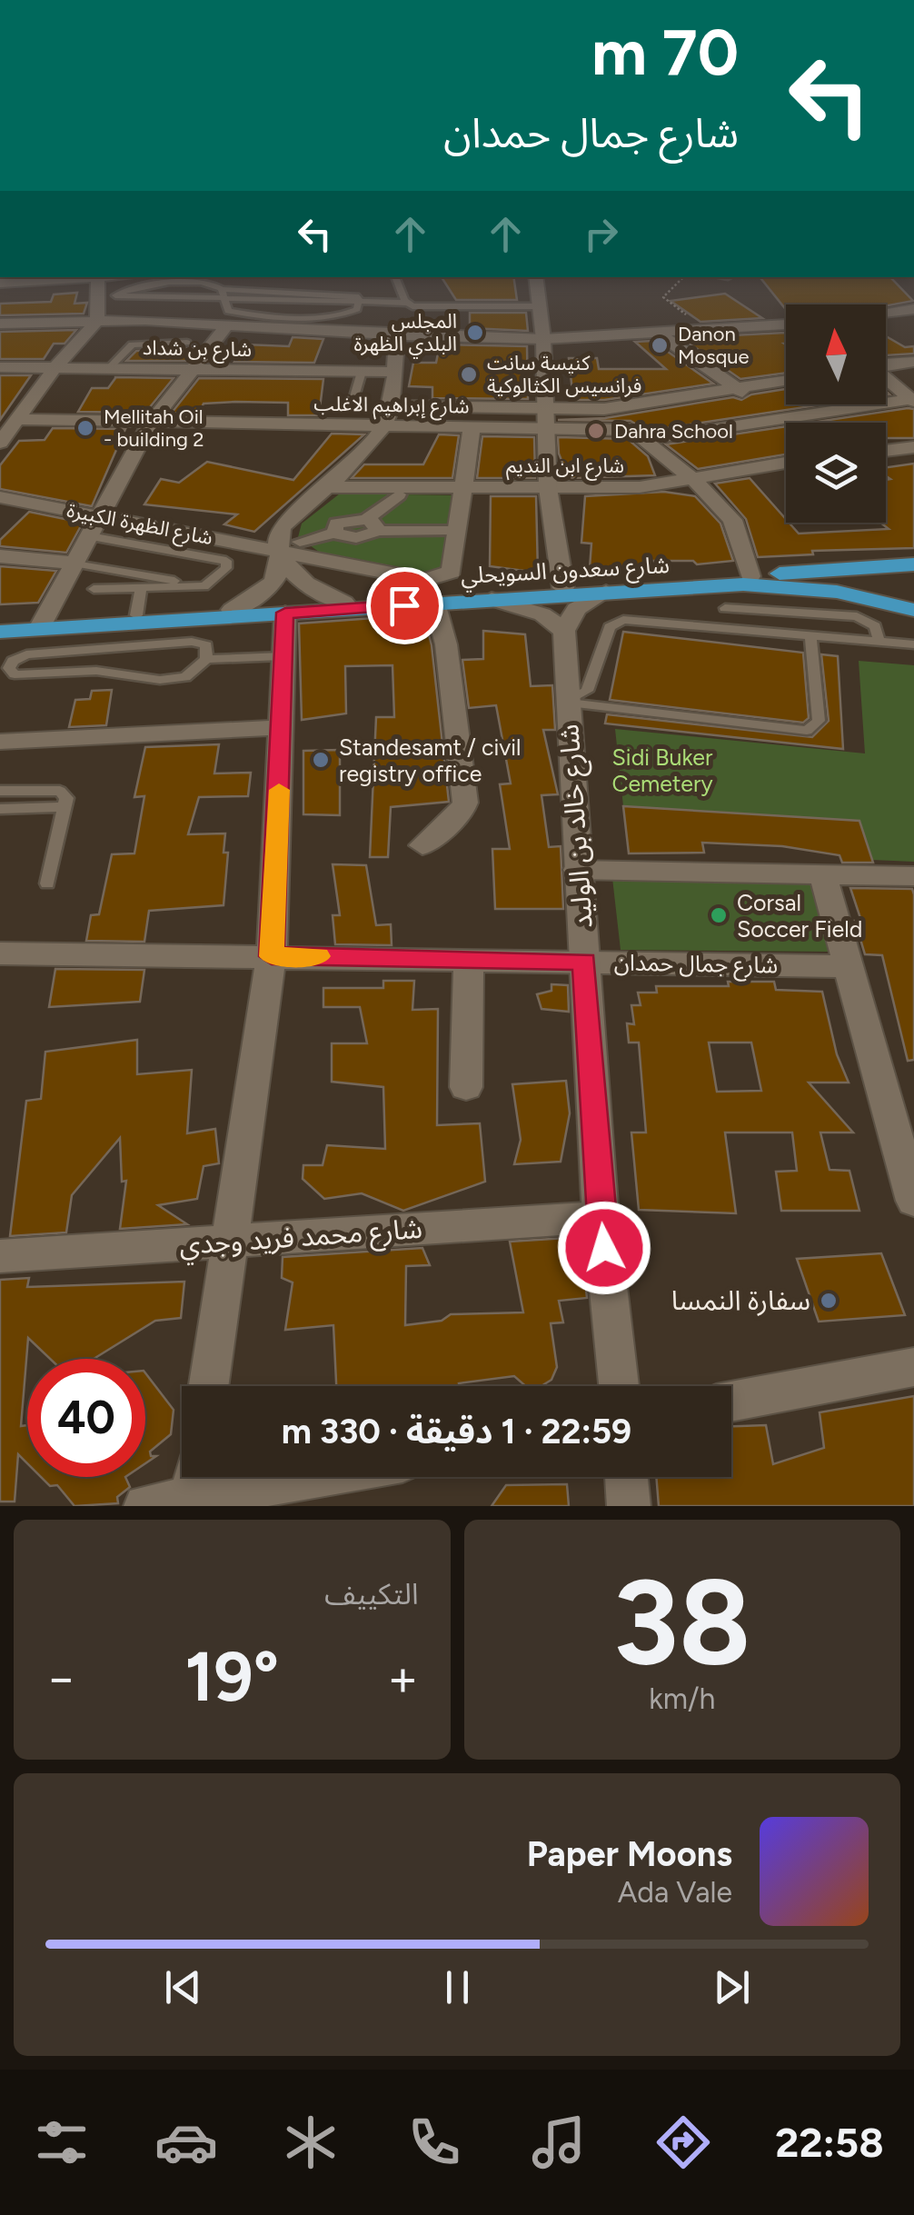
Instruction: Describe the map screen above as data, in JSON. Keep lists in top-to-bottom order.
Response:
{
  "streets": {
    "main road": ["شارع سعدون السويحلي"],
    "street": [
      "شارع بن شداد",
      "شارع إبراهيم الاغلب",
      "شارع ابن النديم",
      "شارع الظهرة الكبيرة",
      "شارع خالد بن الوليد",
      "شارع جمال حمدان",
      "شارع محمد فريد وجدي"
    ]
  },
  "crossings": [
    ["شارع ابن النديم", "شارع الظهرة الكبيرة"],
    ["شارع خالد بن الوليد", "شارع جمال حمدان"],
    ["شارع خالد بن الوليد", "شارع محمد فريد وجدي"]
  ],
  "parks": ["Sidi Buker Cemetery"],
  "places": [
    "المجلس البلدي الظهرة",
    "Danon Mosque",
    "كنيسة سانت فرانسيس الكثالوكية",
    "Mellitah Oil - building 2",
    "Dahra School",
    "Standesamt / civil registry office",
    "Corsal Soccer Field",
    "سفارة النمسا"
  ],
  "north": "top",
  "page": {
    "turn": ["70 m", "شارع جمال حمدان"],
    "limit": "40",
    "trip": "22:59 · 1 دقيقة · 330 m",
    "tile": [
      ["38", "km/h"],
      "التكييف"
    ],
    "heat": ["−", "19°", "+"],
    "song": ["Paper Moons", "Ada Vale"],
    "tabs": "22:58"
  }
}
